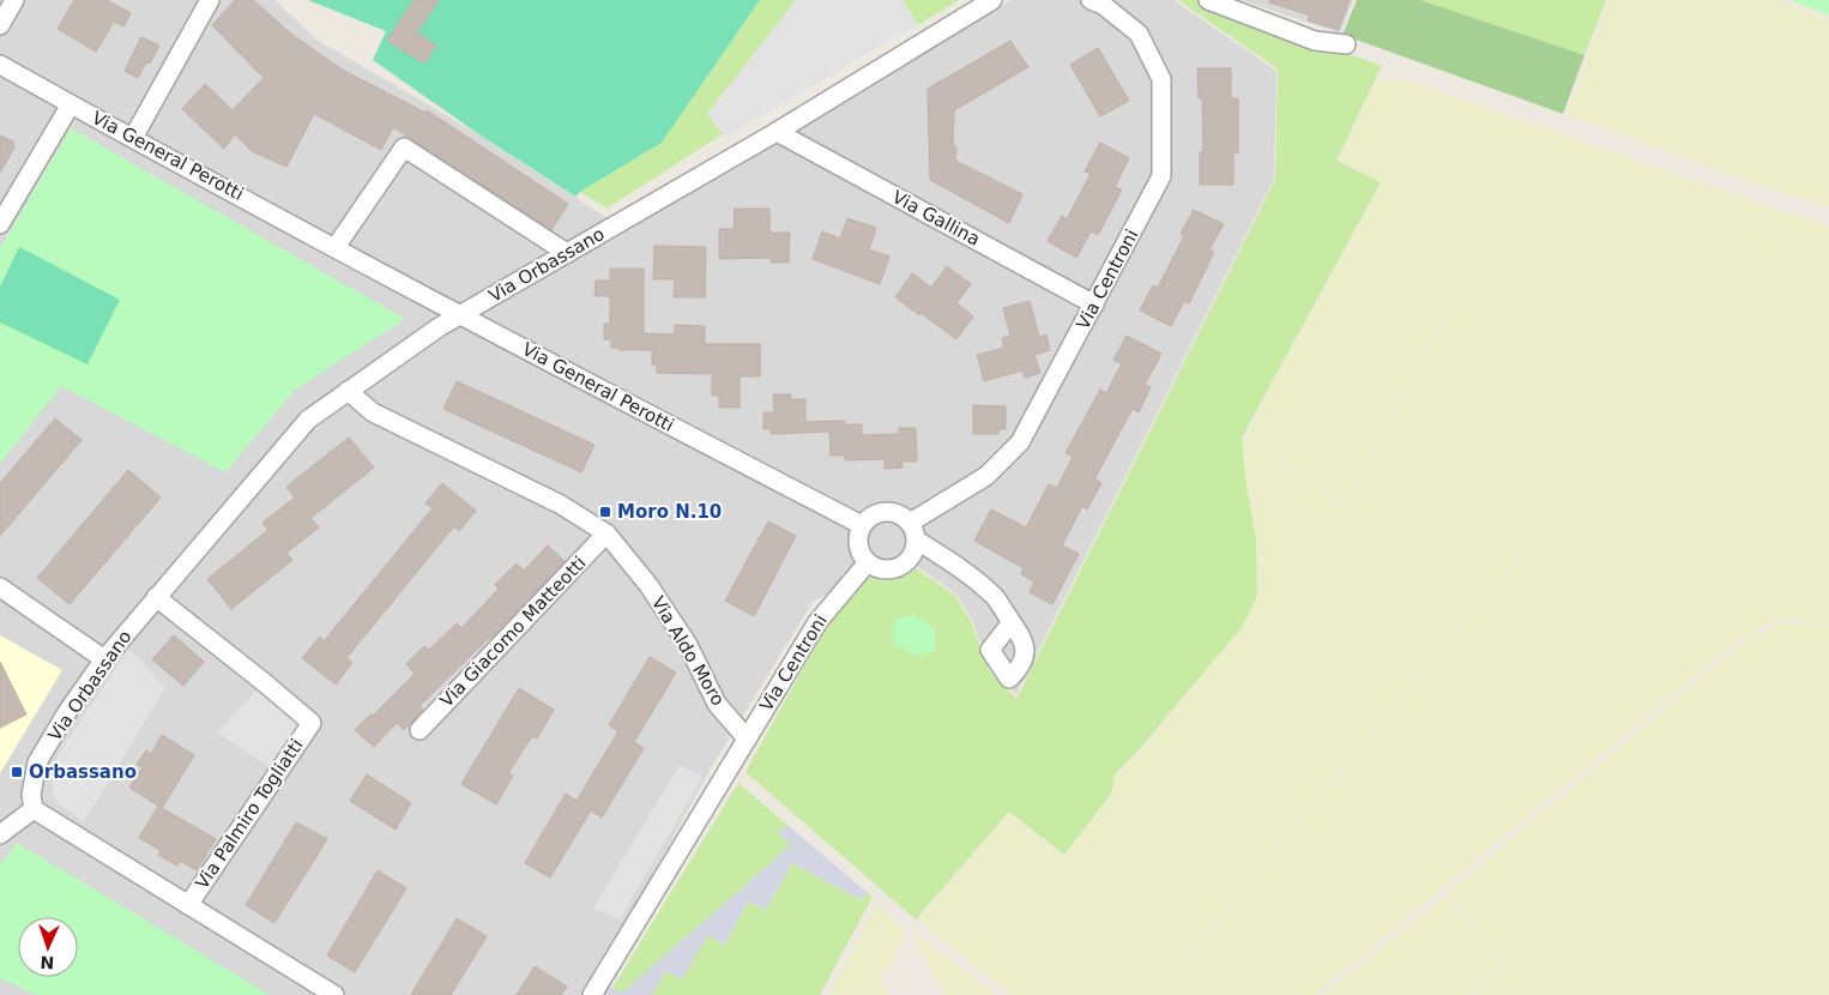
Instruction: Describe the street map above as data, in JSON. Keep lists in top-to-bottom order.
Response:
{
  "streets": {
    "street": [
      "Via General Perotti",
      "Via Gallina",
      "Via Orbassano",
      "Via Centroni",
      "Via Giacomo Matteotti",
      "Via Aldo Moro",
      "Via Palmiro Togliatti"
    ]
  },
  "crossings": [
    ["Via General Perotti", "Via Orbassano"],
    ["Via General Perotti", "Via Centroni"],
    ["Via Gallina", "Via Orbassano"],
    ["Via Gallina", "Via Centroni"],
    ["Via Orbassano", "Via Aldo Moro"],
    ["Via Orbassano", "Via Palmiro Togliatti"],
    ["Via Centroni", "Via Aldo Moro"],
    ["Via Giacomo Matteotti", "Via Aldo Moro"]
  ],
  "places": {
    "transit": ["Moro N.10", "Orbassano"]
  },
  "north": "bottom"
}
